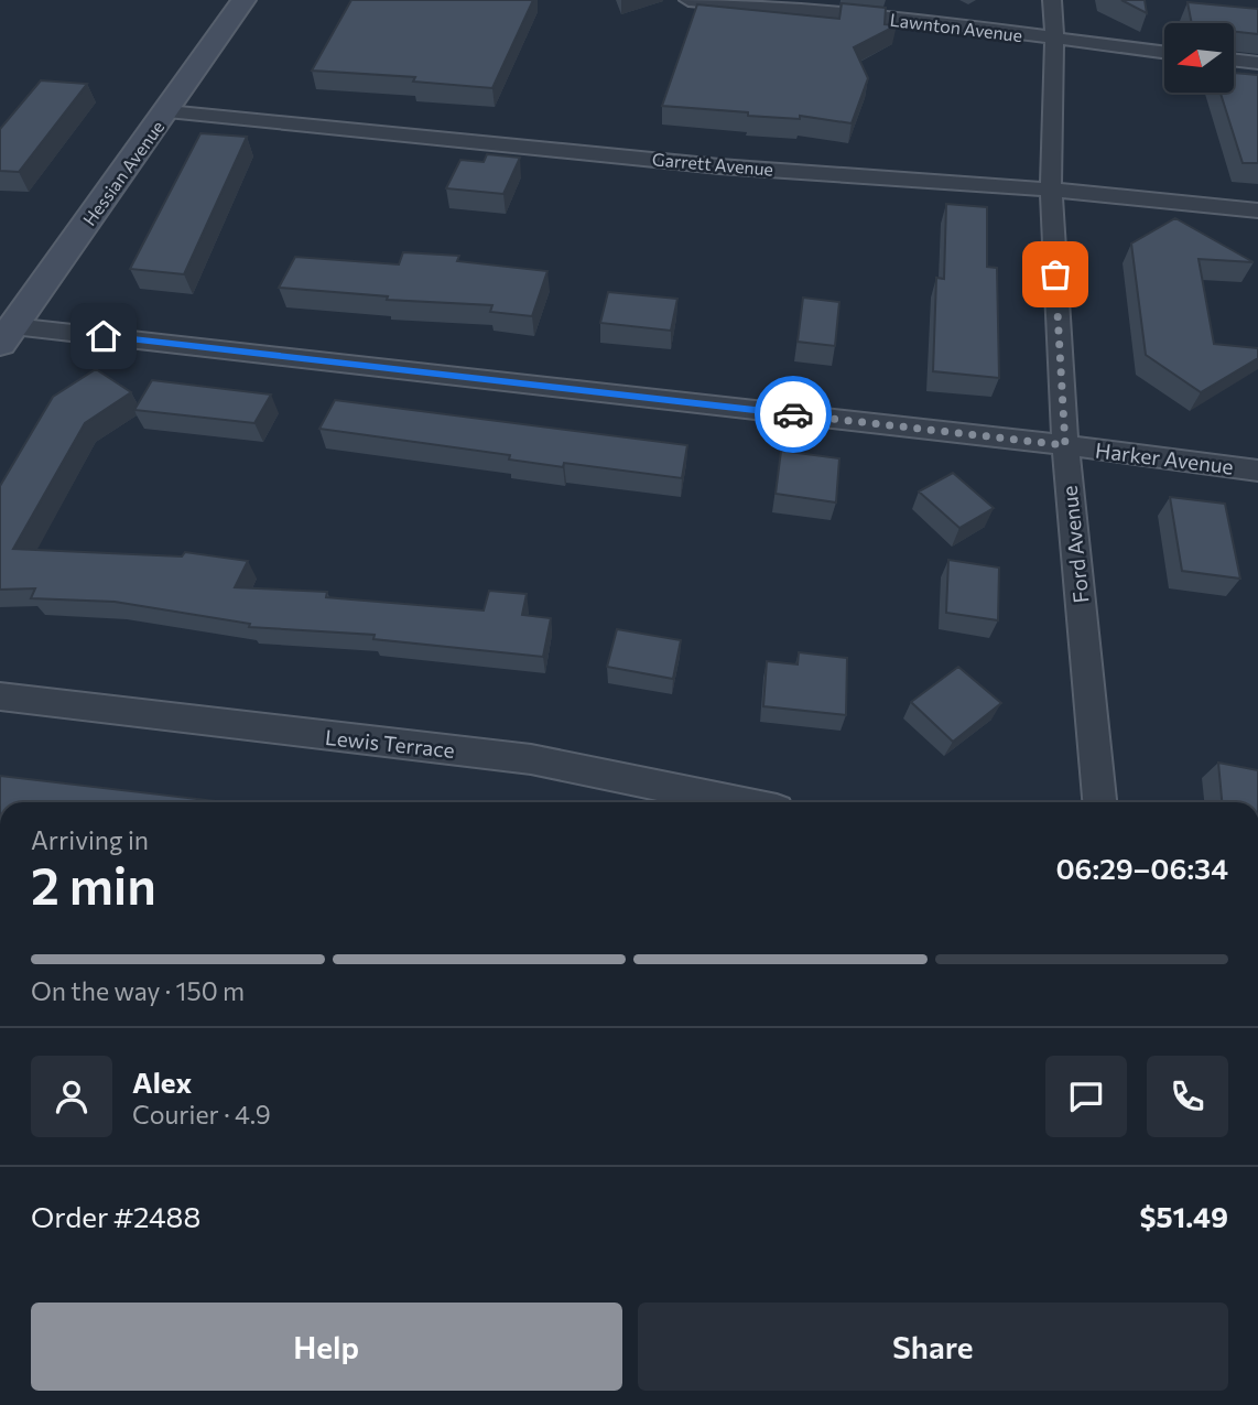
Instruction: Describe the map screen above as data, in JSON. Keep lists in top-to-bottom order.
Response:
{
  "streets": {
    "main road": ["Hessian Avenue"],
    "street": [
      "Lawnton Avenue",
      "Garrett Avenue",
      "Harker Avenue",
      "Ford Avenue",
      "Lewis Terrace"
    ]
  },
  "crossings": [
    ["Lawnton Avenue", "Ford Avenue"],
    ["Garrett Avenue", "Hessian Avenue"],
    ["Garrett Avenue", "Ford Avenue"],
    ["Hessian Avenue", "Harker Avenue"],
    ["Harker Avenue", "Ford Avenue"]
  ],
  "north": "left",
  "page": {
    "heading": ["2 min", "Arriving in", "06:29–06:34"],
    "panel": [
      "Alex",
      "Courier · 4.9",
      "Order #2488",
      "$51.49"
    ],
    "bar": "On the way · 150 m",
    "buttons": ["Help", "Share"]
  }
}
